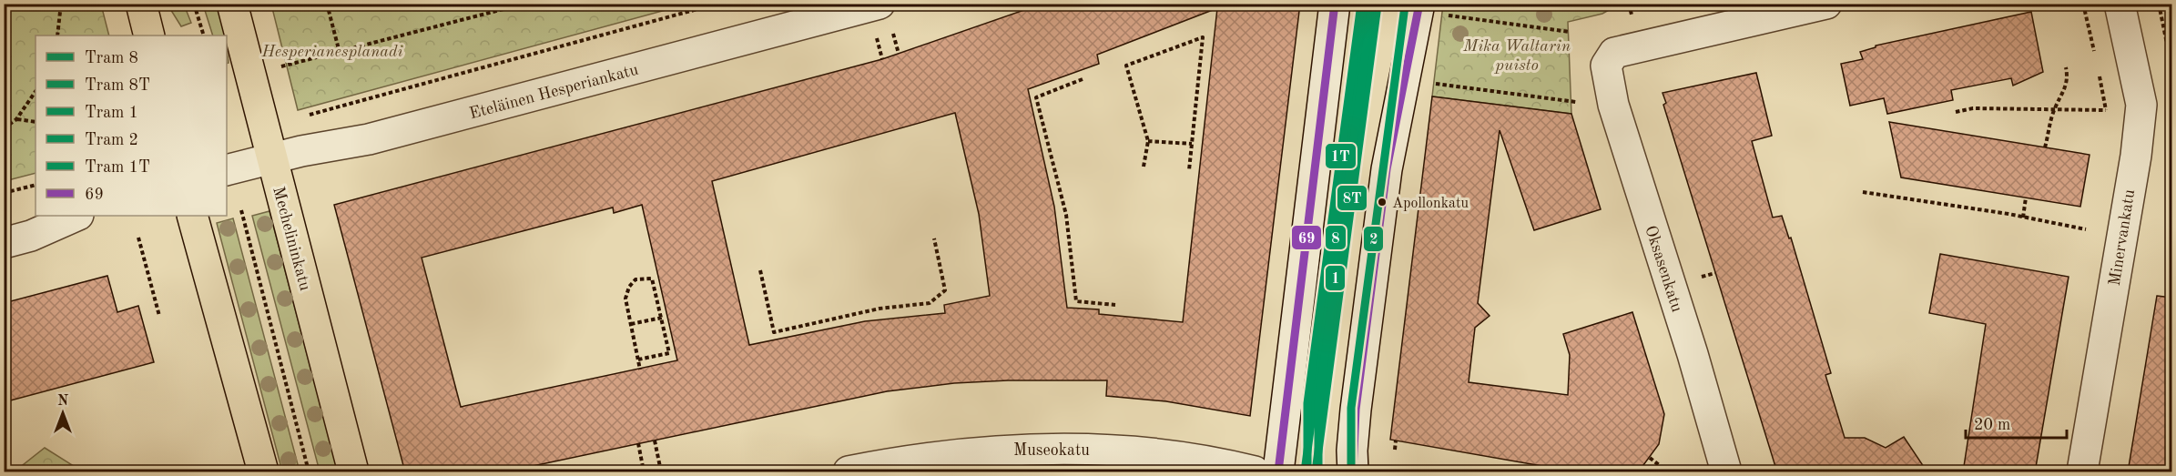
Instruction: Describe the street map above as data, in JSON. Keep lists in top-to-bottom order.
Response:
{
  "streets": {
    "main road": ["Mechelininkatu"],
    "street": [
      "Eteläinen Hesperiankatu",
      "Minervankatu",
      "Oksasenkatu",
      "Museokatu"
    ]
  },
  "crossings": [
    ["Eteläinen Hesperiankatu", "Mechelininkatu"]
  ],
  "parks": ["Mika Waltarin puisto", "Hesperianesplanadi"],
  "places": ["Apollonkatu"],
  "lines": [
    "tram line 8",
    "tram line 1",
    "tram line 1T",
    "transit line 69",
    "tram line 8T",
    "tram line 2"
  ],
  "legend": [
    "Tram 8",
    "Tram 8T",
    "Tram 1",
    "Tram 2",
    "Tram 1T",
    "69"
  ],
  "scale_bar": "20 m",
  "north": "top"
}
